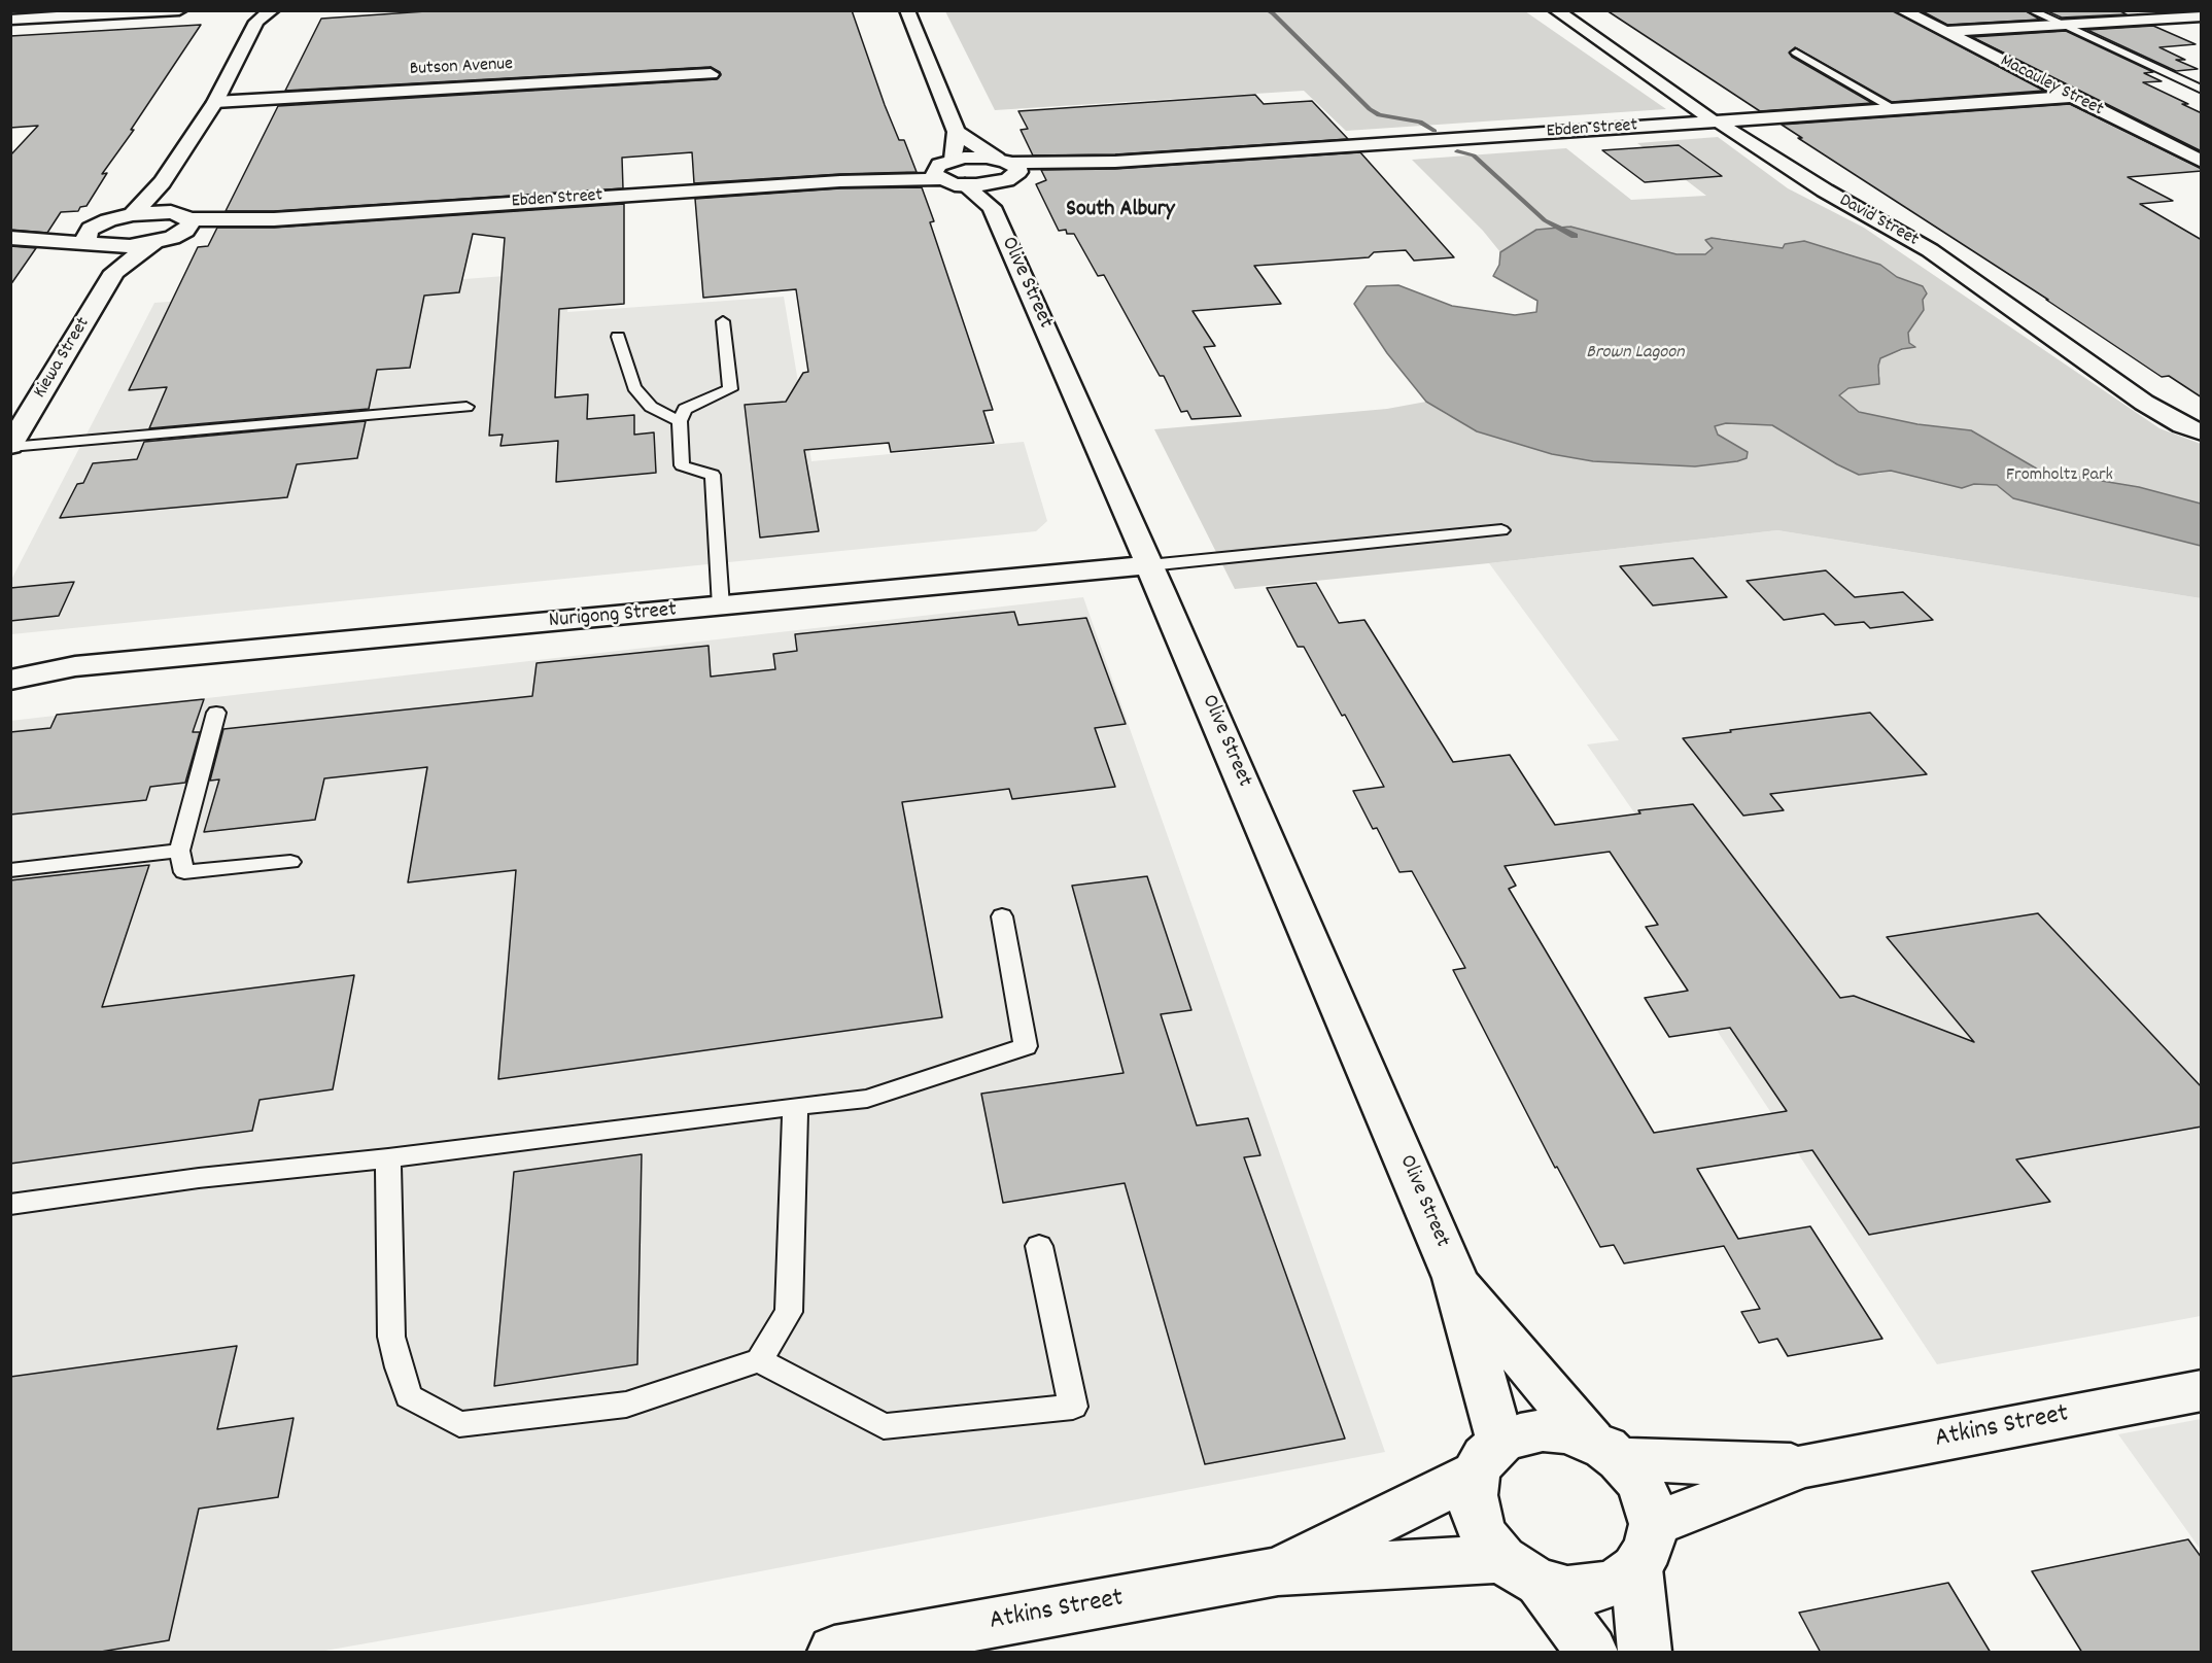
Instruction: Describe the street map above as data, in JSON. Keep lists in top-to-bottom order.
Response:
{
  "streets": {
    "street": [
      "Butson Avenue",
      "Macauley Street",
      "Ebden Street",
      "David Street",
      "Olive Street",
      "Kiewa Street",
      "Nurigong Street",
      "Atkins Street"
    ]
  },
  "crossings": [
    ["Macauley Street", "Ebden Street"],
    ["Ebden Street", "David Street"],
    ["Olive Street", "Nurigong Street"],
    ["Olive Street", "Atkins Street"]
  ],
  "districts": ["South Albury"],
  "water": ["Brown Lagoon"],
  "parks": ["Fromholtz Park"]
}
